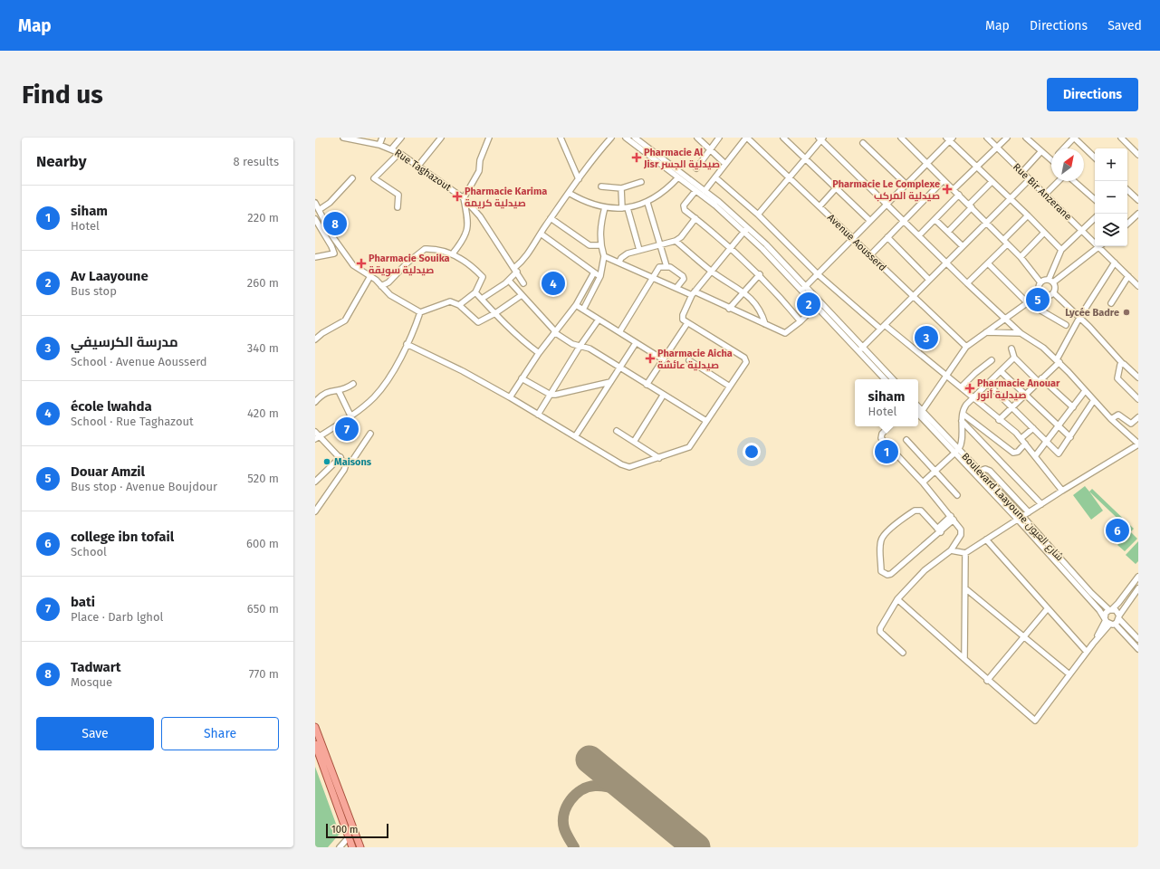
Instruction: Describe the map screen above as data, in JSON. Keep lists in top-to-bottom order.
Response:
{
  "streets": {
    "street": [
      "Rue Taghazout",
      "Rue Bir Anzerane",
      "Avenue Aousserd",
      "Boulevard Laayoune شارع العيون"
    ]
  },
  "places": {
    "health": [
      "Pharmacie Al Jisr صيدلية الجسر",
      "Pharmacie Le Complexe صيدلية المركب",
      "Pharmacie Karima صيدلية كريمة",
      "Pharmacie Souika صيدلية سويقة",
      "Pharmacie Aicha صيدلية عائشة",
      "Pharmacie Anouar صيدلية أنور"
    ],
    "other": ["Lycée Badre", "Maisons"]
  },
  "scale_bar": "100 m",
  "north": "top right",
  "page": {
    "header": "Map",
    "nav": ["Map", "Directions", "Saved"],
    "buttons": [
      "Directions",
      ["Save", "Share"]
    ],
    "title": "Find us",
    "heading": ["Nearby", "8 results"],
    "map_buttons": ["+", "−"],
    "list": [
      {
        "mark": "1",
        "name": "siham",
        "note": "Hotel",
        "value": "220 m"
      },
      {
        "mark": "2",
        "name": "Av Laayoune",
        "note": "Bus stop",
        "value": "260 m"
      },
      {
        "mark": "3",
        "name": "مدرسة الكرسيفي",
        "note": "School · Avenue Aousserd",
        "value": "340 m"
      },
      {
        "mark": "4",
        "name": "école lwahda",
        "note": "School · Rue Taghazout",
        "value": "420 m"
      },
      {
        "mark": "5",
        "name": "Douar Amzil",
        "note": "Bus stop · Avenue Boujdour",
        "value": "520 m"
      },
      {
        "mark": "6",
        "name": "college ibn tofail",
        "note": "School",
        "value": "600 m"
      },
      {
        "mark": "7",
        "name": "bati",
        "note": "Place · Darb lghol",
        "value": "650 m"
      },
      {
        "mark": "8",
        "name": "Tadwart",
        "note": "Mosque",
        "value": "770 m"
      }
    ],
    "pins": [
      "8",
      "4",
      "5",
      "2",
      "3",
      "7",
      "1",
      "6"
    ],
    "popup": ["siham", "Hotel"],
    "scale": "100 m"
  }
}
